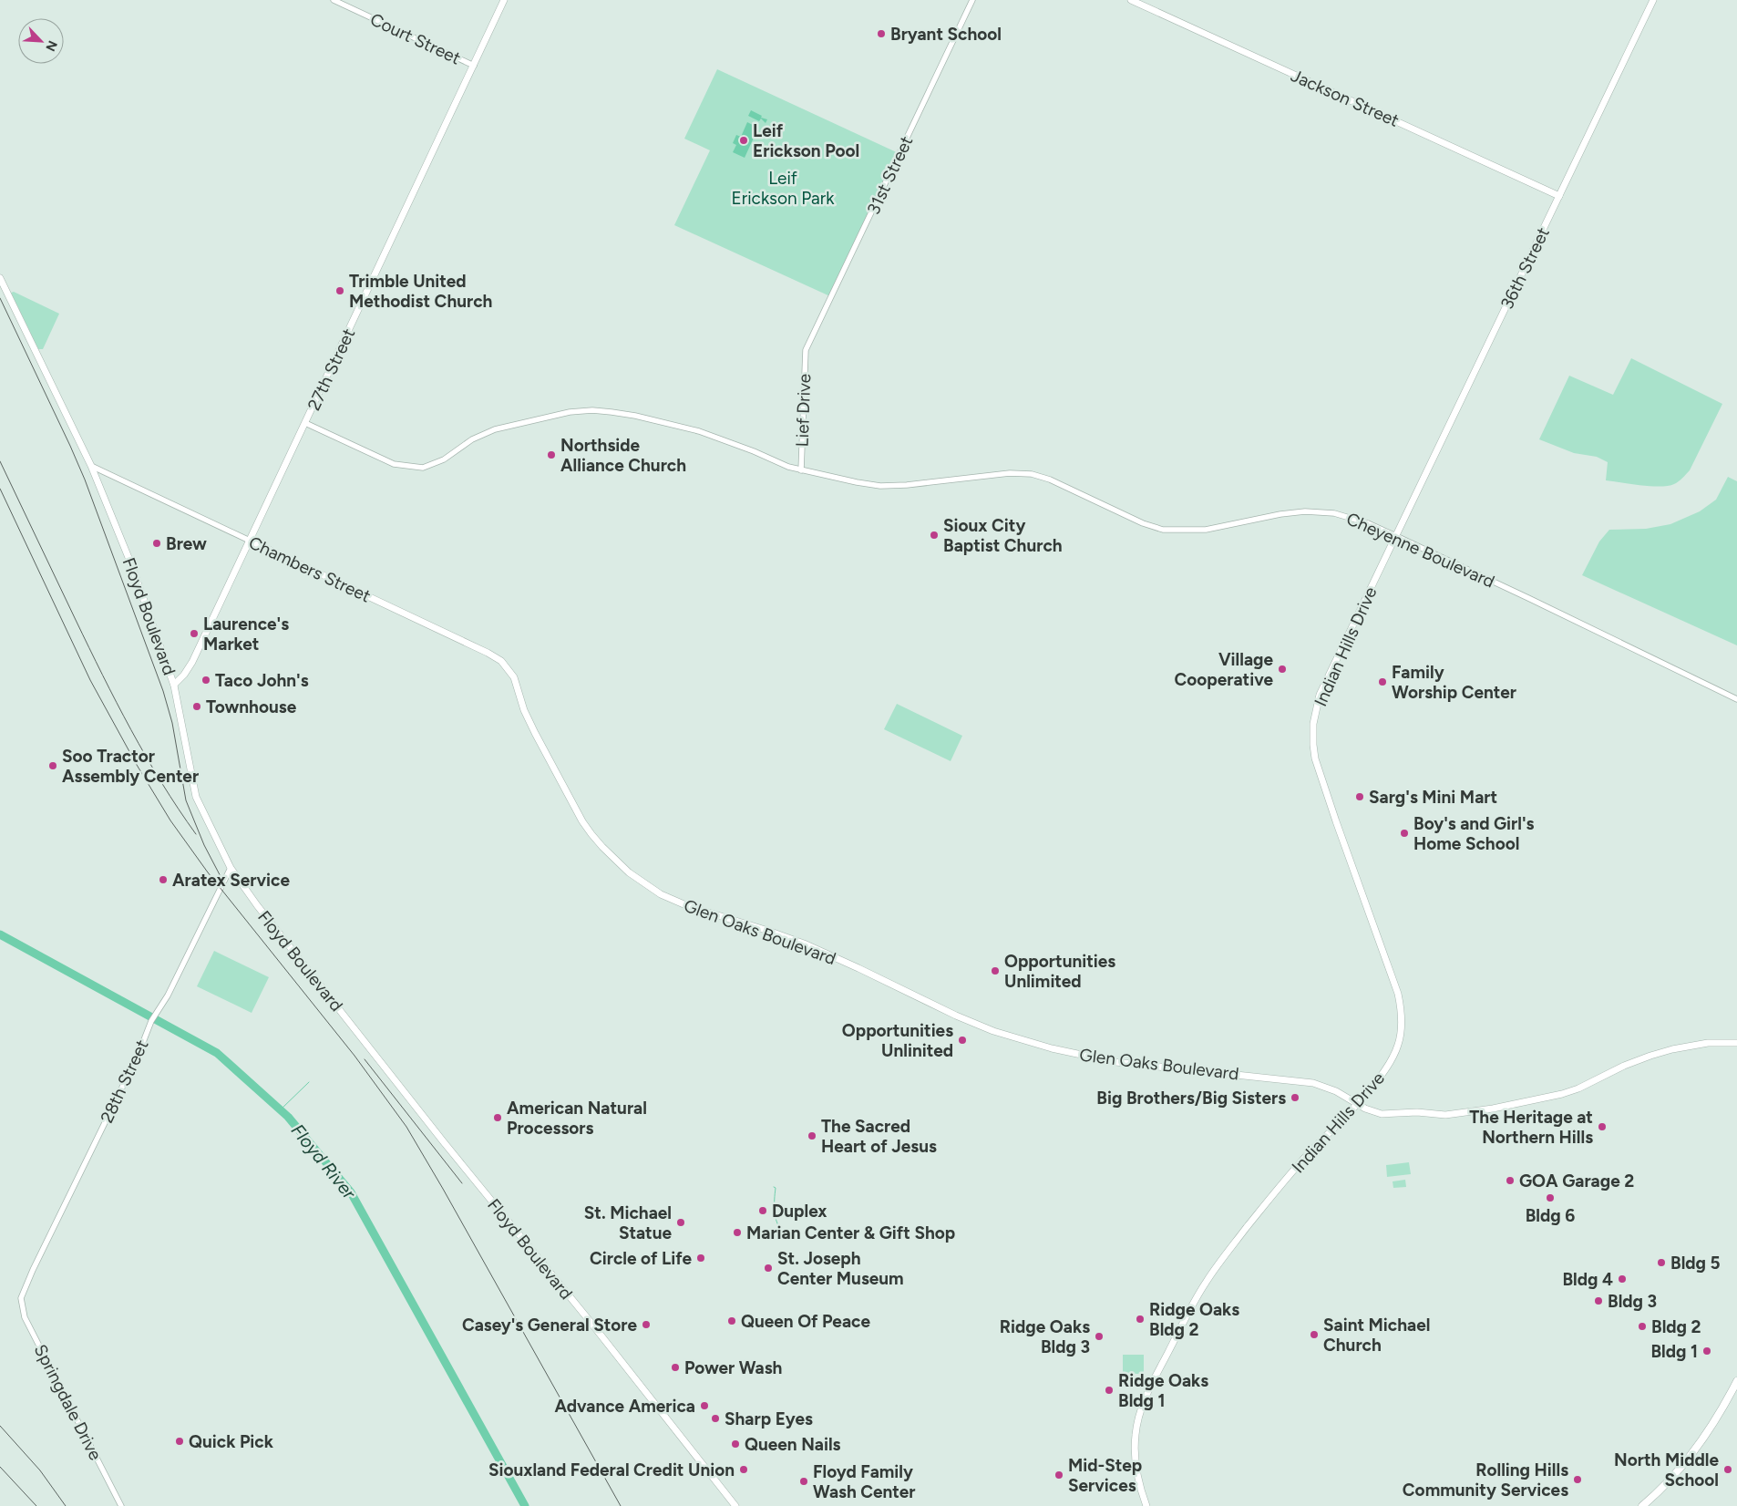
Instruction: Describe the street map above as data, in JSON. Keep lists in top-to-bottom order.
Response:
{
  "streets": {
    "main road": [
      "Jackson Street",
      "36th Street",
      "27th Street",
      "Chambers Street",
      "Floyd Boulevard",
      "Indian Hills Drive",
      "Glen Oaks Boulevard"
    ],
    "street": [
      "Court Street",
      "31st Street",
      "Lief Drive",
      "Cheyenne Boulevard",
      "28th Street",
      "Springdale Drive"
    ]
  },
  "crossings": [
    ["Court Street", "27th Street"],
    ["Jackson Street", "36th Street"],
    ["31st Street", "Lief Drive"],
    ["36th Street", "Cheyenne Boulevard"],
    ["36th Street", "Indian Hills Drive"],
    ["27th Street", "Cheyenne Boulevard"],
    ["27th Street", "Chambers Street"],
    ["27th Street", "Floyd Boulevard"],
    ["Lief Drive", "Cheyenne Boulevard"],
    ["Cheyenne Boulevard", "Indian Hills Drive"],
    ["Chambers Street", "Floyd Boulevard"],
    ["Chambers Street", "Glen Oaks Boulevard"],
    ["Floyd Boulevard", "28th Street"],
    ["Indian Hills Drive", "Glen Oaks Boulevard"],
    ["28th Street", "Springdale Drive"]
  ],
  "water": ["Floyd River"],
  "parks": ["Leif Erickson Park"],
  "places": [
    "Bryant School",
    "Leif Erickson Pool",
    "Trimble United Methodist Church",
    "Northside Alliance Church",
    "Sioux City Baptist Church",
    "Brew",
    "Laurence's Market",
    "Village Cooperative",
    "Taco John's",
    "Family Worship Center",
    "Townhouse",
    "Soo Tractor Assembly Center",
    "Sarg's Mini Mart",
    "Boy's and Girl's Home School",
    "Aratex Service",
    "Opportunities Unlimited",
    "Opportunities Unlinited",
    "Big Brothers/Big Sisters",
    "American Natural Processors",
    "The Heritage at Northern Hills",
    "The Sacred Heart of Jesus",
    "GOA Garage 2",
    "Bldg 6",
    "Duplex",
    "St. Michael Statue",
    "Marian Center & Gift Shop",
    "Circle of Life",
    "Bldg 5",
    "St. Joseph Center Museum",
    "Bldg 4",
    "Bldg 3",
    "Ridge Oaks Bldg 2",
    "Queen Of Peace",
    "Casey's General Store",
    "Bldg 2",
    "Saint Michael Church",
    "Ridge Oaks Bldg 3",
    "Bldg 1",
    "Power Wash",
    "Ridge Oaks Bldg 1",
    "Advance America",
    "Sharp Eyes",
    "Quick Pick",
    "Queen Nails",
    "Siouxland Federal Credit Union",
    "North Middle School",
    "Mid-Step Services",
    "Rolling Hills Community Services",
    "Floyd Family Wash Center"
  ],
  "north": "bottom right"
}
